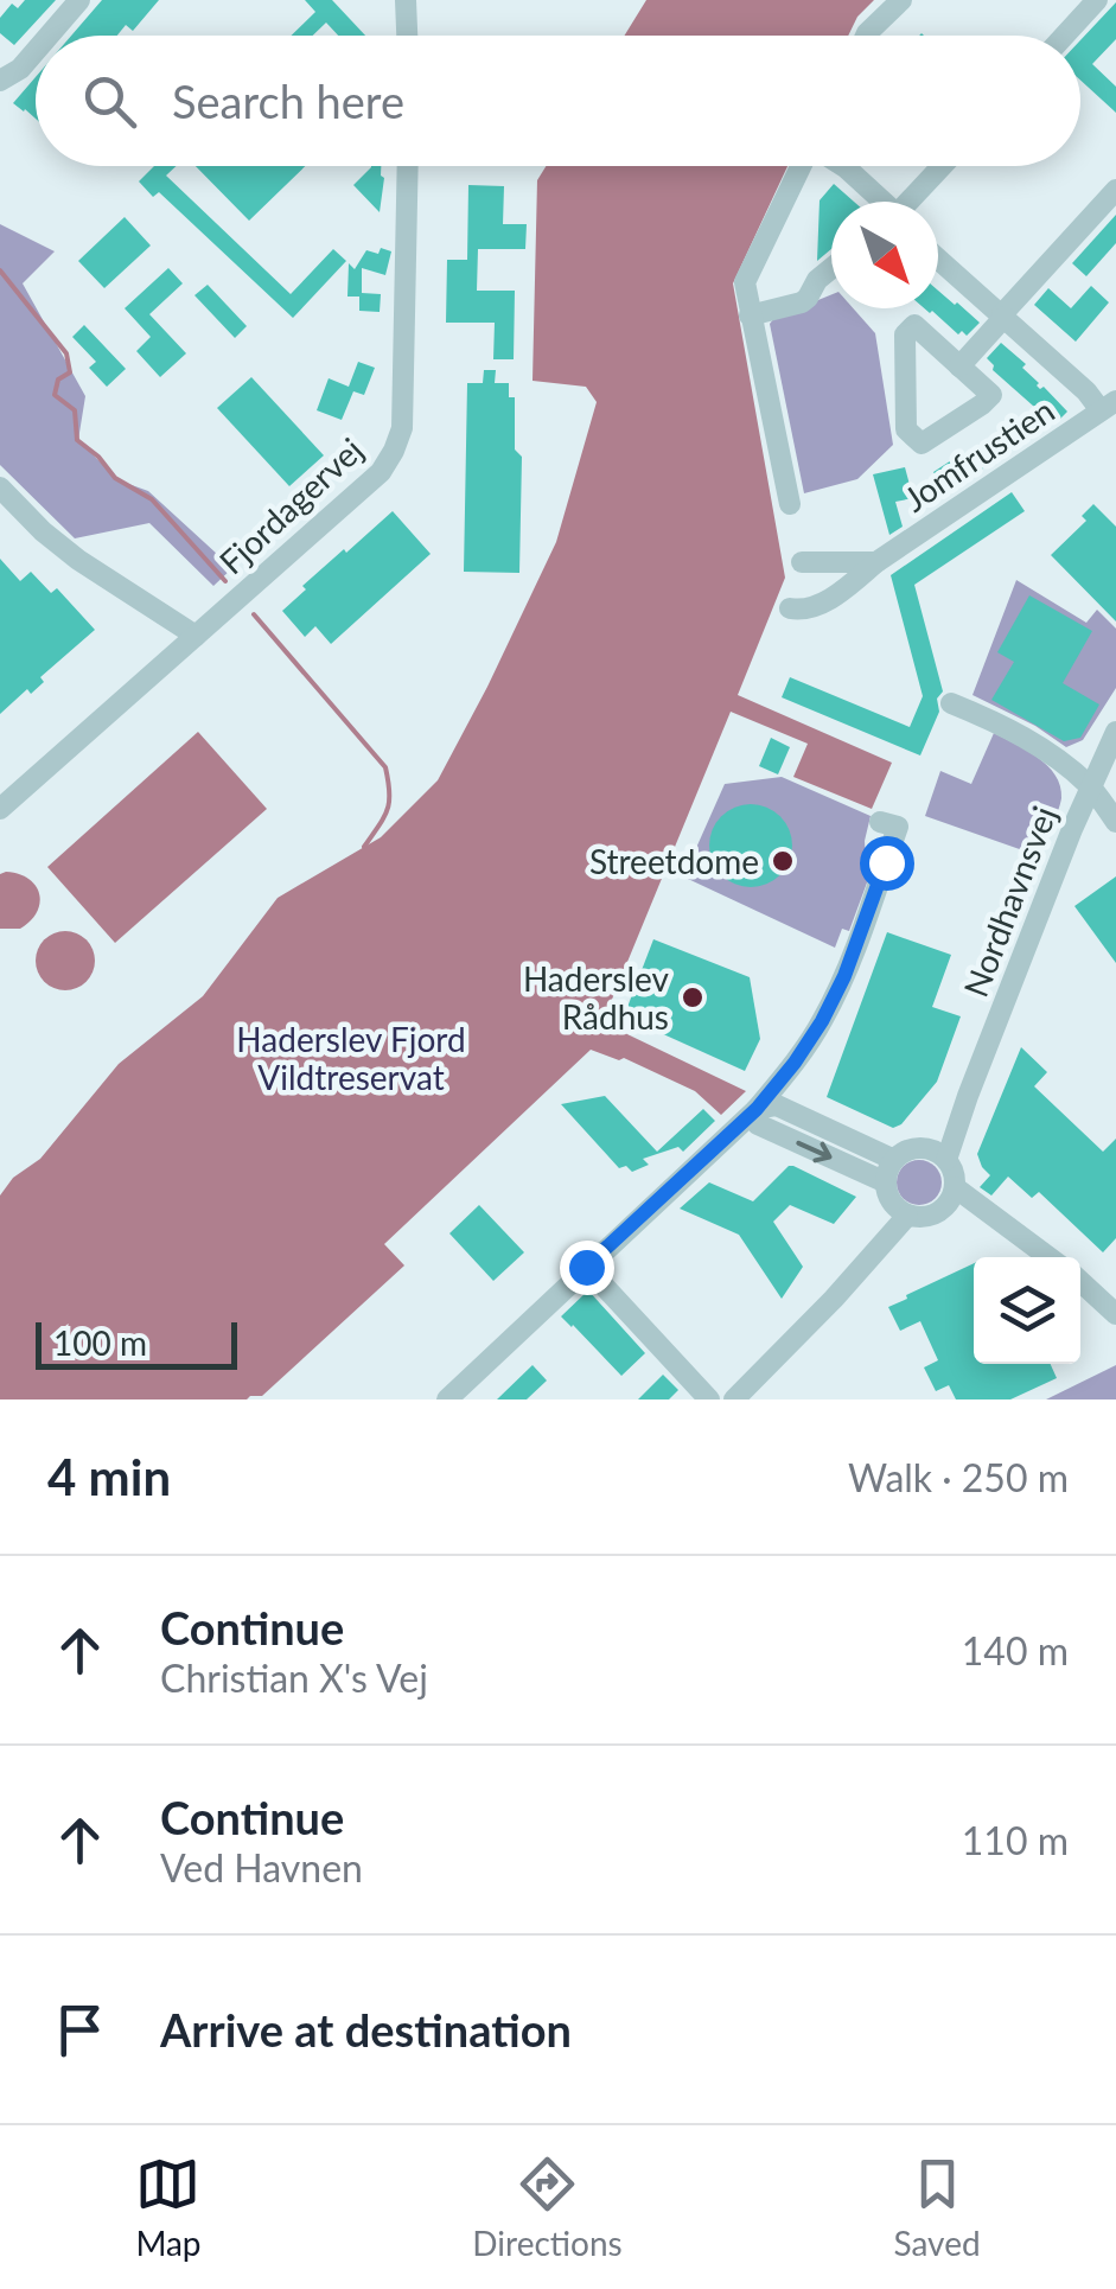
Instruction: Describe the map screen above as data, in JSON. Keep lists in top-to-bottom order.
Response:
{
  "streets": {
    "street": ["Jomfrustien", "Fjordagervej", "Nordhavnsvej"]
  },
  "parks": ["Haderslev Fjord Vildtreservat"],
  "places": ["Streetdome", "Haderslev Rådhus"],
  "scale_bar": "100 m",
  "north": "bottom right",
  "page": {
    "search": "Search here",
    "scale": "100 m",
    "heading": ["4 min", "Walk · 250 m"],
    "list": [
      ["Continue", "Christian X's Vej", "140 m"],
      ["Continue", "Ved Havnen", "110 m"],
      "Arrive at destination"
    ],
    "nav": ["Map", "Directions", "Saved"]
  }
}
